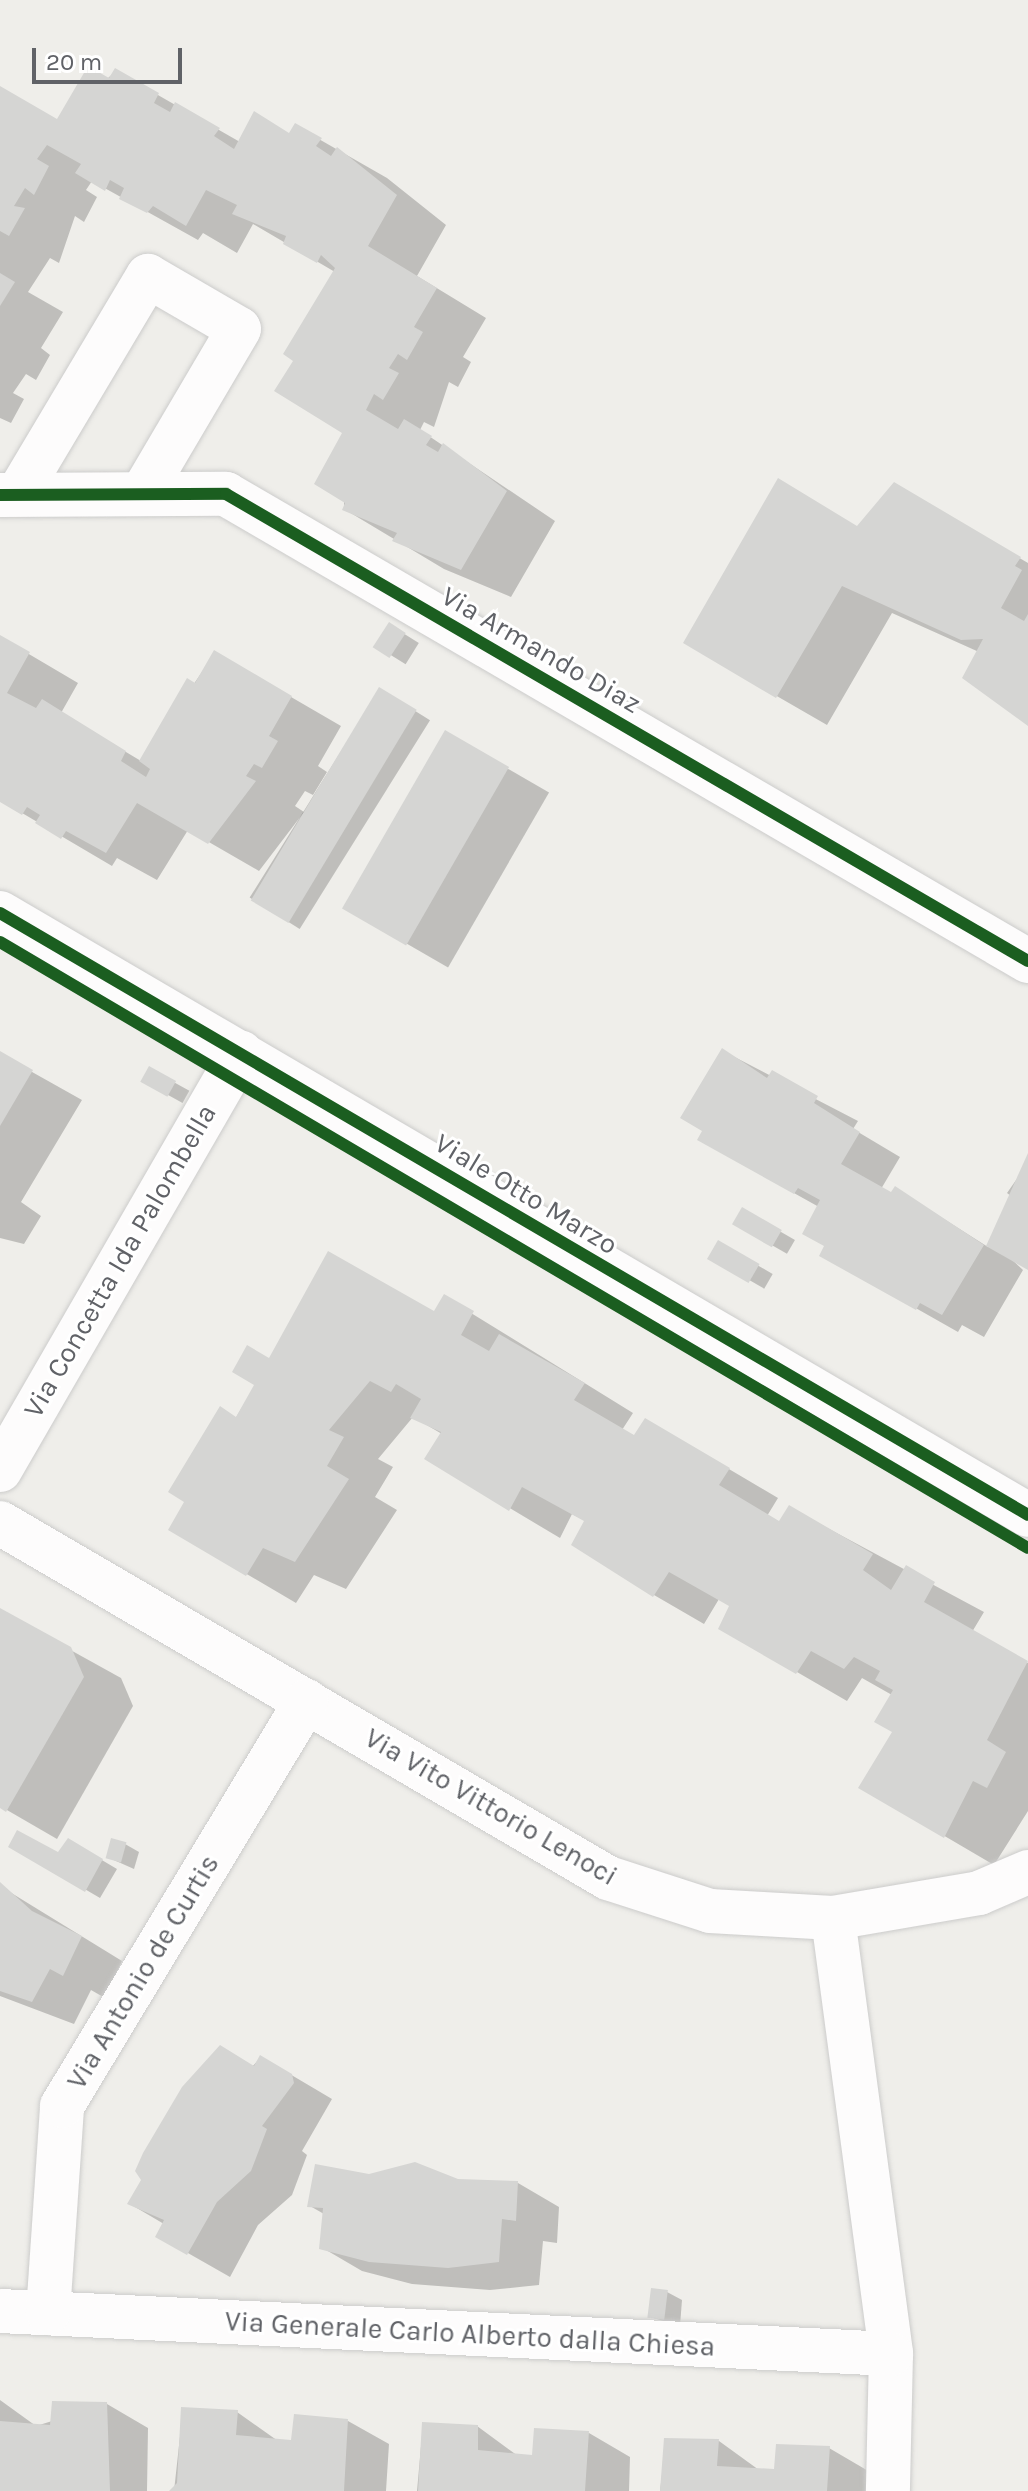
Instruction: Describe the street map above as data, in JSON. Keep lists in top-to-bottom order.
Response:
{
  "streets": {
    "street": [
      "Via Armando Diaz",
      "Viale Otto Marzo",
      "Via Concetta Ida Palombella",
      "Via Vito Vittorio Lenoci",
      "Via Antonio de Curtis",
      "Via Generale Carlo Alberto dalla Chiesa"
    ]
  },
  "crossings": [
    ["Viale Otto Marzo", "Via Concetta Ida Palombella"],
    ["Via Vito Vittorio Lenoci", "Via Antonio de Curtis"],
    ["Via Antonio de Curtis", "Via Generale Carlo Alberto dalla Chiesa"]
  ],
  "scale_bar": "20 m"
}
